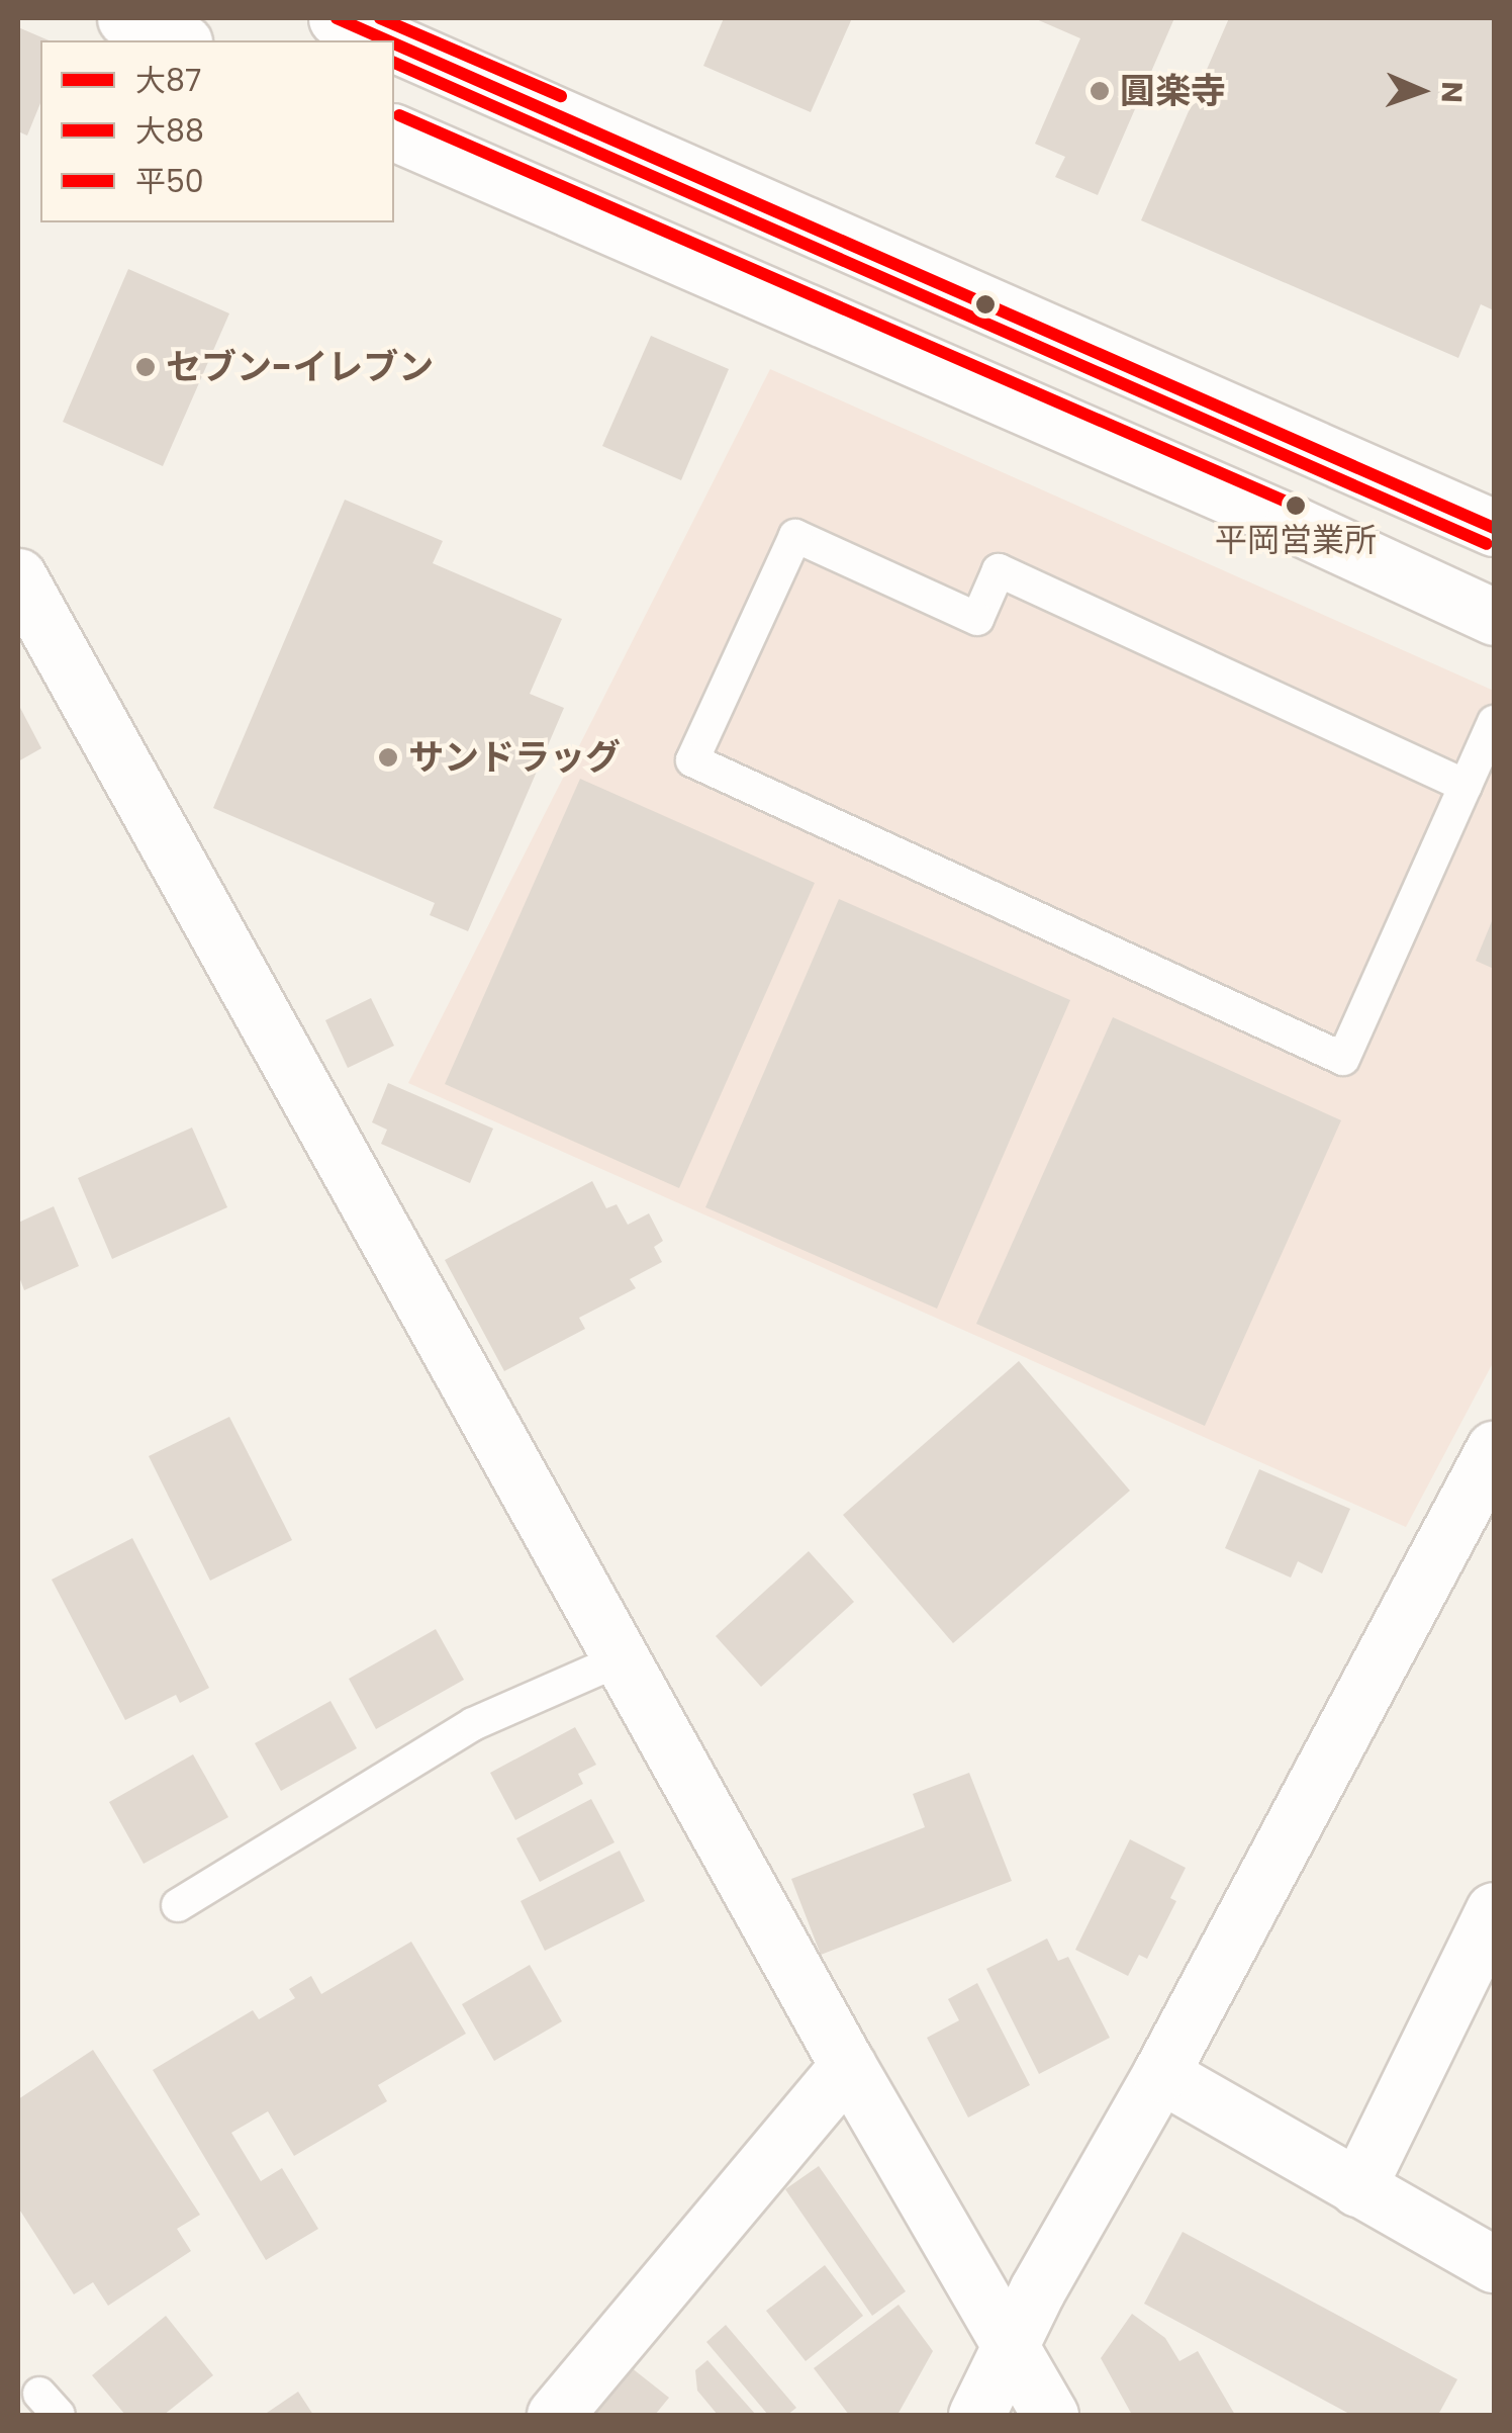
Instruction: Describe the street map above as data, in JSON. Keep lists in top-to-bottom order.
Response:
{
  "places": [
    "圓楽寺",
    "セブン-イレブン",
    "平岡営業所",
    "サンドラッグ"
  ],
  "lines": ["transit line 大87", "transit line 平50", "transit line 大88"],
  "legend": ["大87", "大88", "平50"],
  "north": "right"
}
